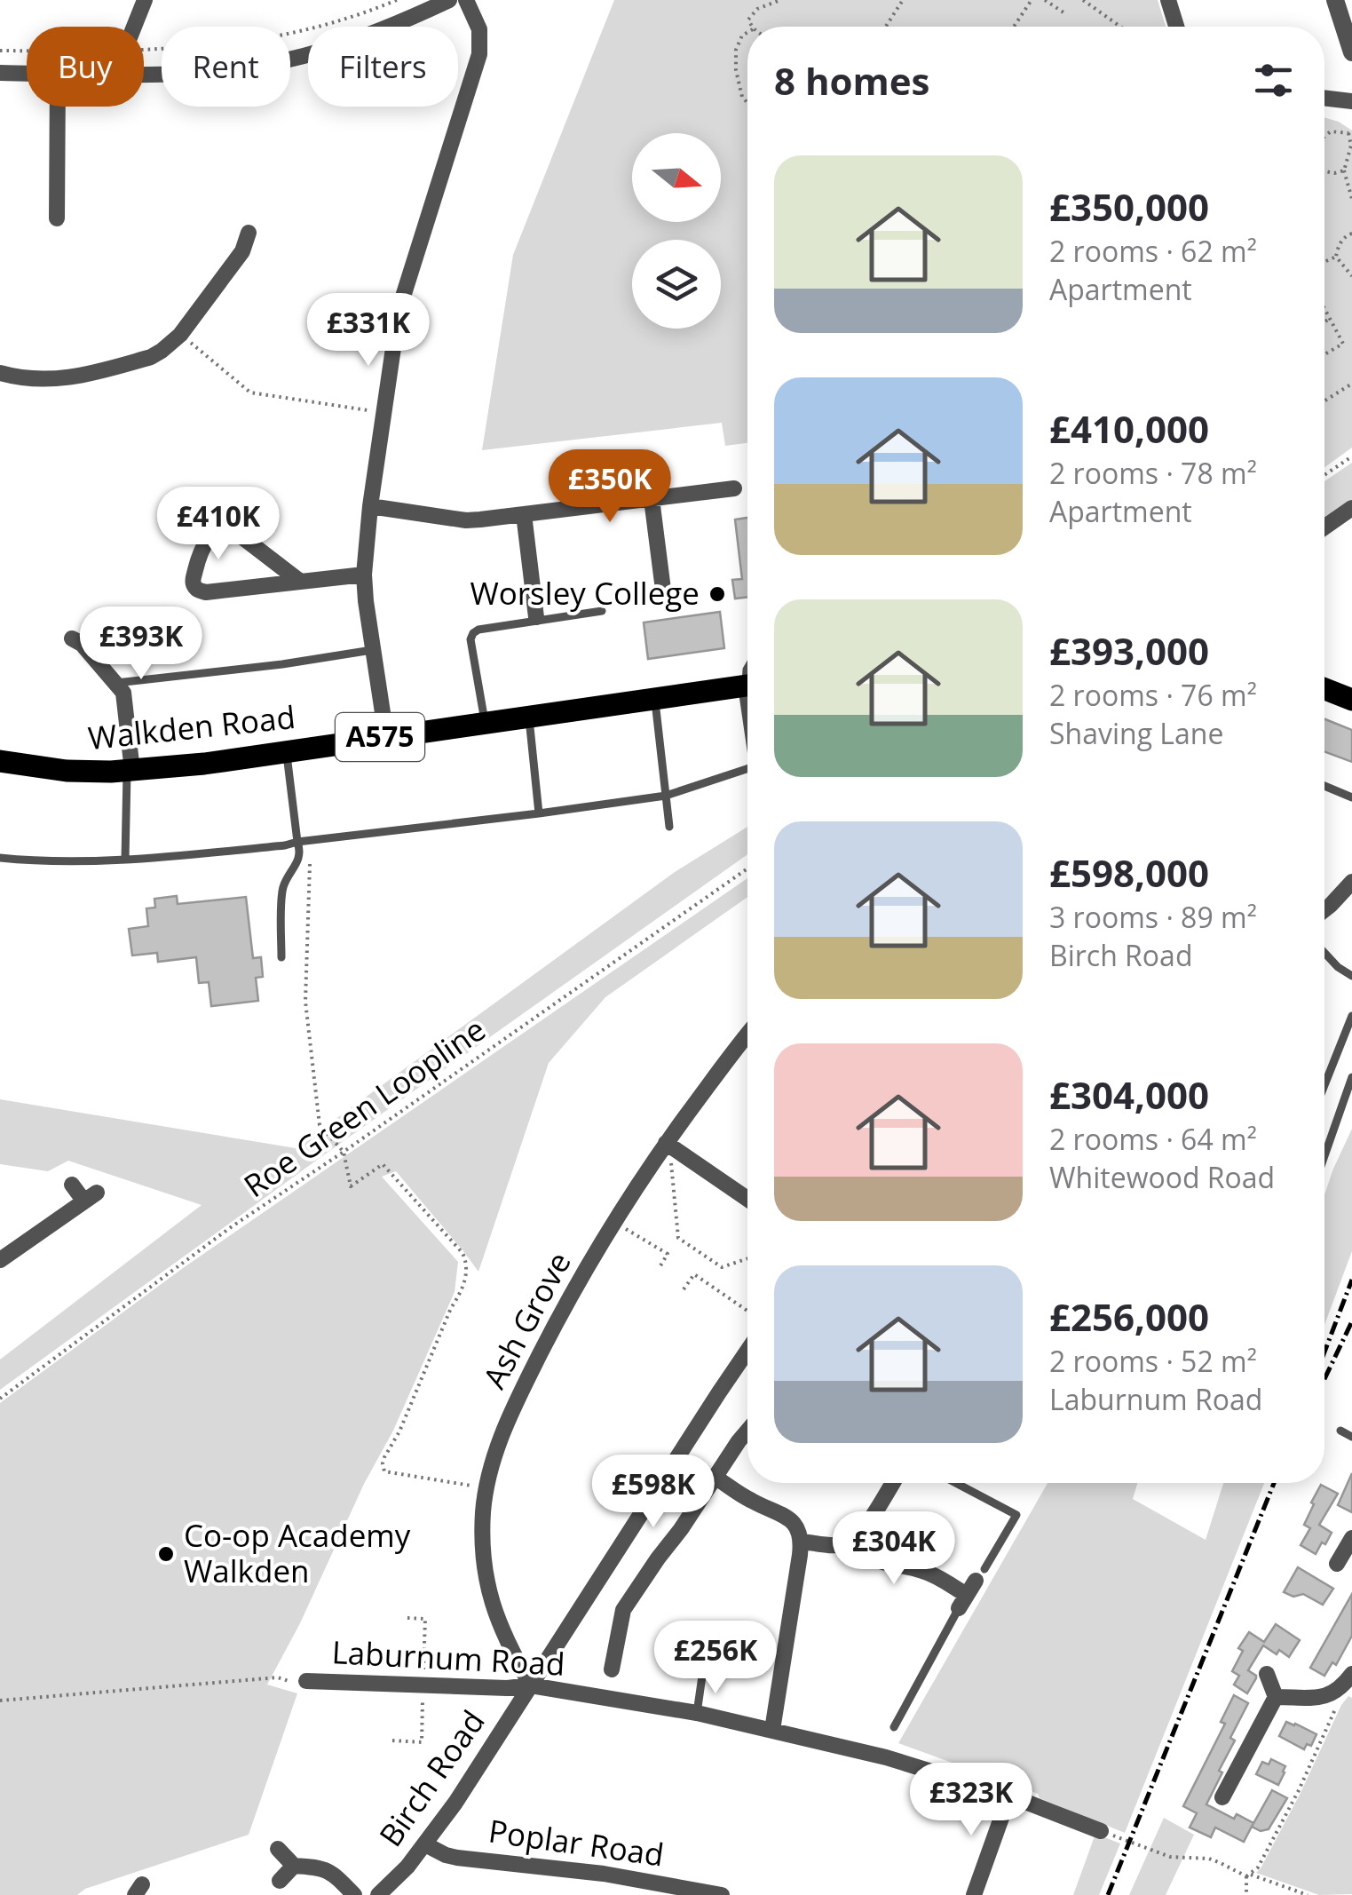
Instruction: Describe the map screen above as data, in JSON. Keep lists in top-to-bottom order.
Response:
{
  "streets": {
    "main road": ["Walkden Road", "A575"],
    "street": [
      "Ash Grove",
      "Laburnum Road",
      "Birch Road",
      "Poplar Road"
    ],
    "path": ["Roe Green Loopline"]
  },
  "crossings": [
    ["Ash Grove", "Laburnum Road"],
    ["Ash Grove", "Birch Road"],
    ["Laburnum Road", "Birch Road"],
    ["Birch Road", "Poplar Road"]
  ],
  "places": ["Worsley College", "Co-op Academy Walkden"],
  "north": "right",
  "page": {
    "chip": ["Buy", "Rent", "Filters"],
    "heading": "8 homes",
    "list": [
      {
        "name": "£350,000",
        "note": "2 rooms · 62 m² · Apartment"
      },
      {
        "name": "£410,000",
        "note": "2 rooms · 78 m² · Apartment"
      },
      {
        "name": "£393,000",
        "note": "2 rooms · 76 m² · Shaving Lane"
      },
      {
        "name": "£598,000",
        "note": "3 rooms · 89 m² · Birch Road"
      },
      {
        "name": "£304,000",
        "note": "2 rooms · 64 m² · Whitewood Road"
      },
      {
        "name": "£256,000",
        "note": "2 rooms · 52 m² · Laburnum Road"
      }
    ],
    "price": [
      "£331K",
      "£350K",
      "£410K",
      "£393K",
      "£598K",
      "£304K",
      "£256K",
      "£323K"
    ]
  }
}
